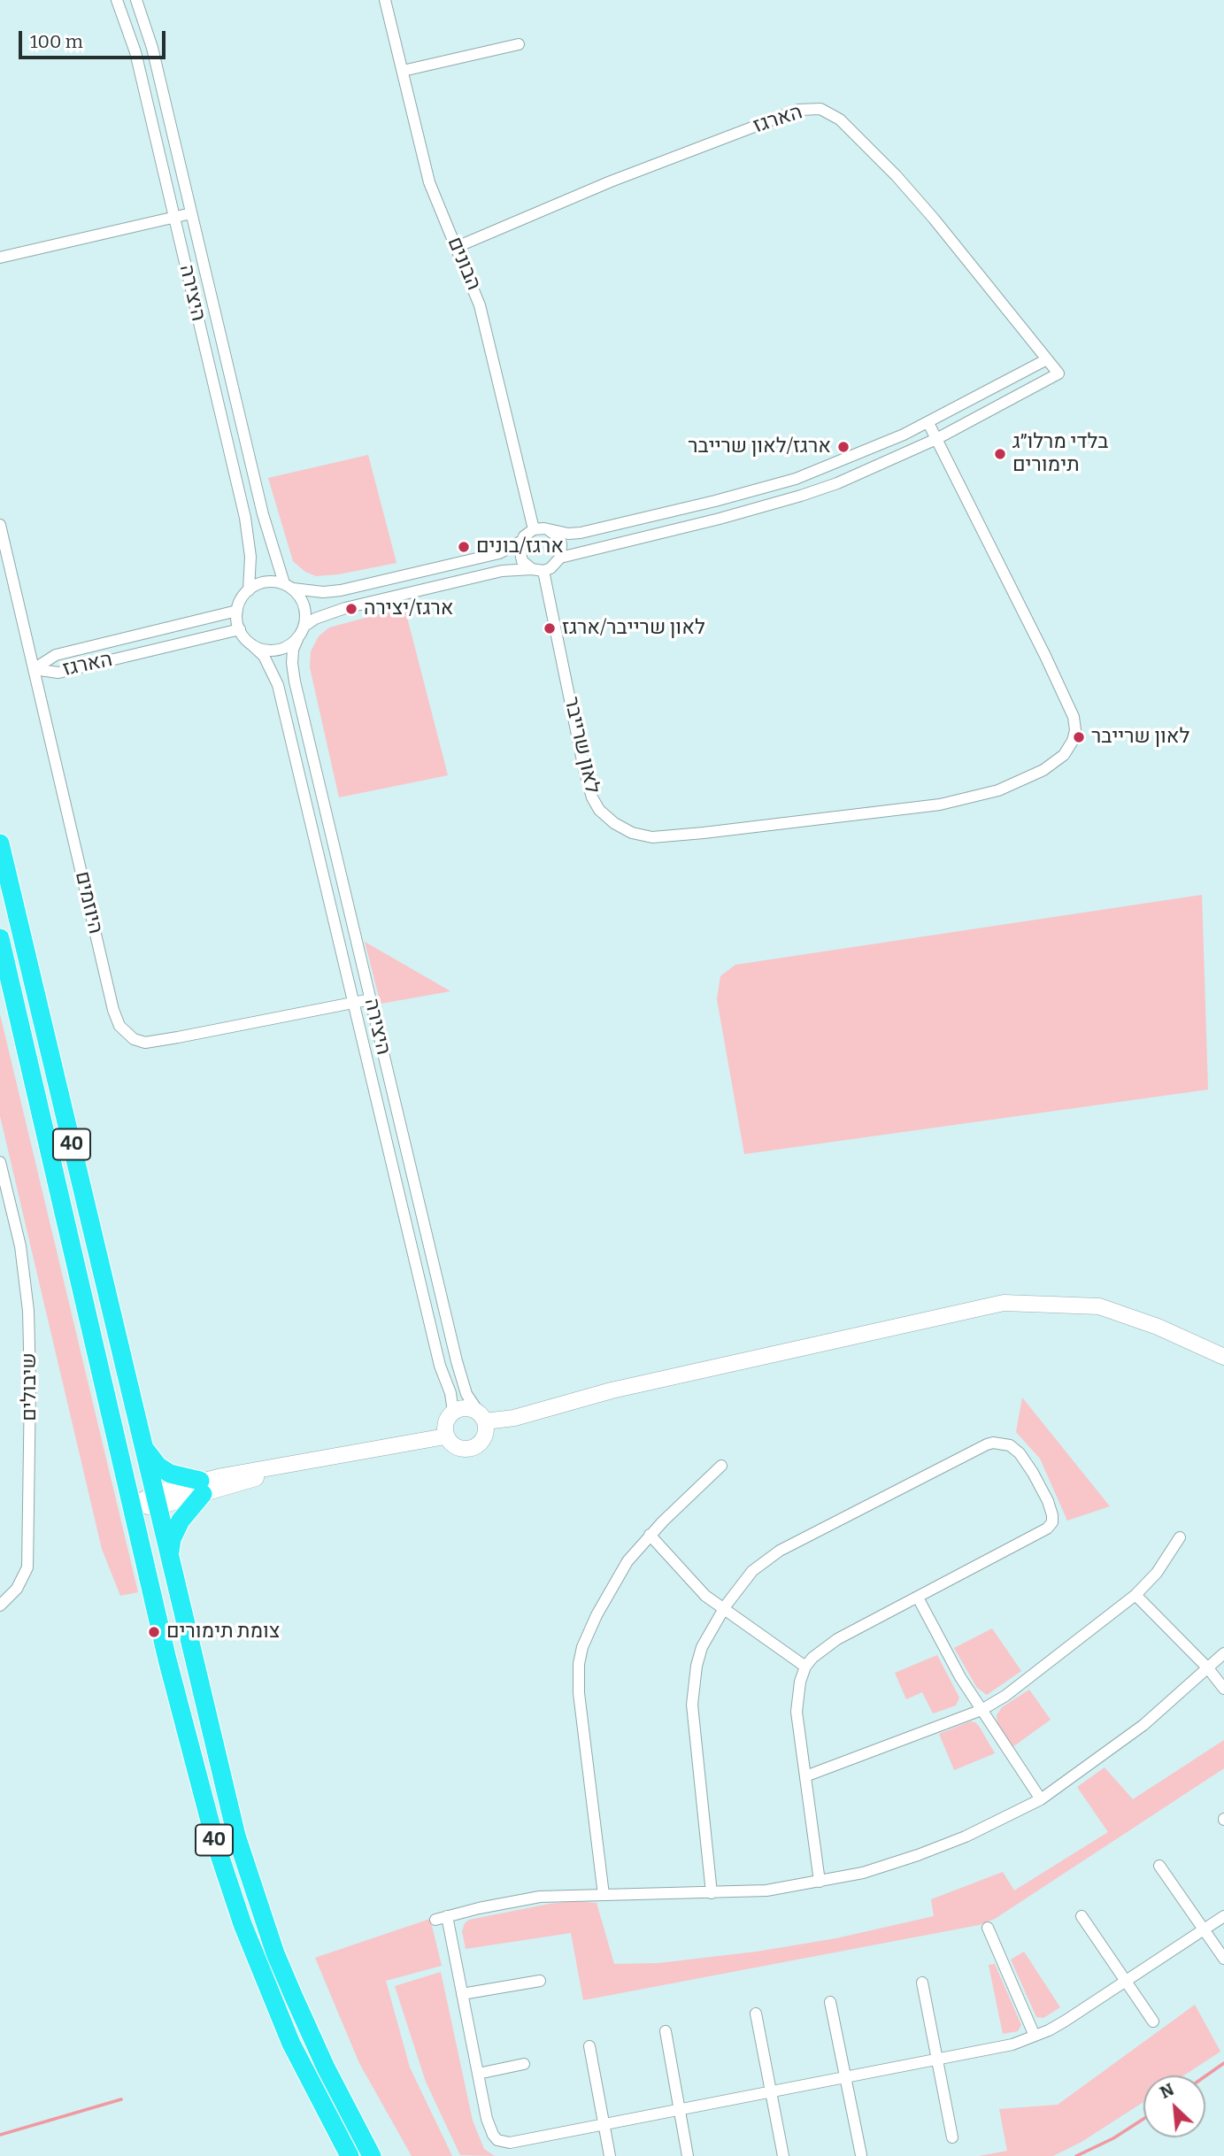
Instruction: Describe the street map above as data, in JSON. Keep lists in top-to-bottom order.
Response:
{
  "streets": {
    "highway": ["40"],
    "street": [
      "הארגז",
      "הבונים",
      "היצירה",
      "לאון שרייבר",
      "היוזמים",
      "שיבולים"
    ]
  },
  "crossings": [
    ["הארגז", "הבונים"],
    ["הארגז", "היצירה"],
    ["הארגז", "לאון שרייבר"],
    ["הארגז", "היוזמים"],
    ["הבונים", "לאון שרייבר"],
    ["היצירה", "היוזמים"]
  ],
  "places": [
    "ארגז/לאון שרייבר",
    "בלדי מרלו״ג תימורים",
    "ארגז/בונים",
    "ארגז/יצירה",
    "לאון שרייבר/ארגז",
    "לאון שרייבר",
    "צומת תימורים"
  ],
  "scale_bar": "100 m",
  "north": "top left"
}
